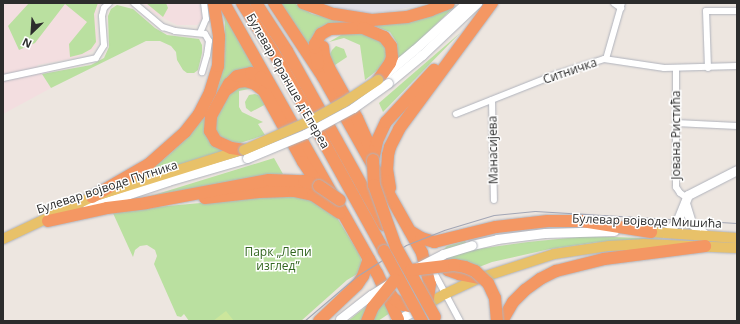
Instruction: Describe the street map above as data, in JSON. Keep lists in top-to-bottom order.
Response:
{
  "streets": {
    "highway": ["Булевар Франше д'Епереа"],
    "main road": ["Булевар војводе Путника", "Булевар војводе Мишића"],
    "street": ["Ситничка", "Јована Ристића", "Манасијева"]
  },
  "crossings": [
    ["Ситничка", "Јована Ристића"],
    ["Ситничка", "Манасијева"]
  ],
  "parks": ["Парк „Лепи изглед”"],
  "north": "bottom left"
}
